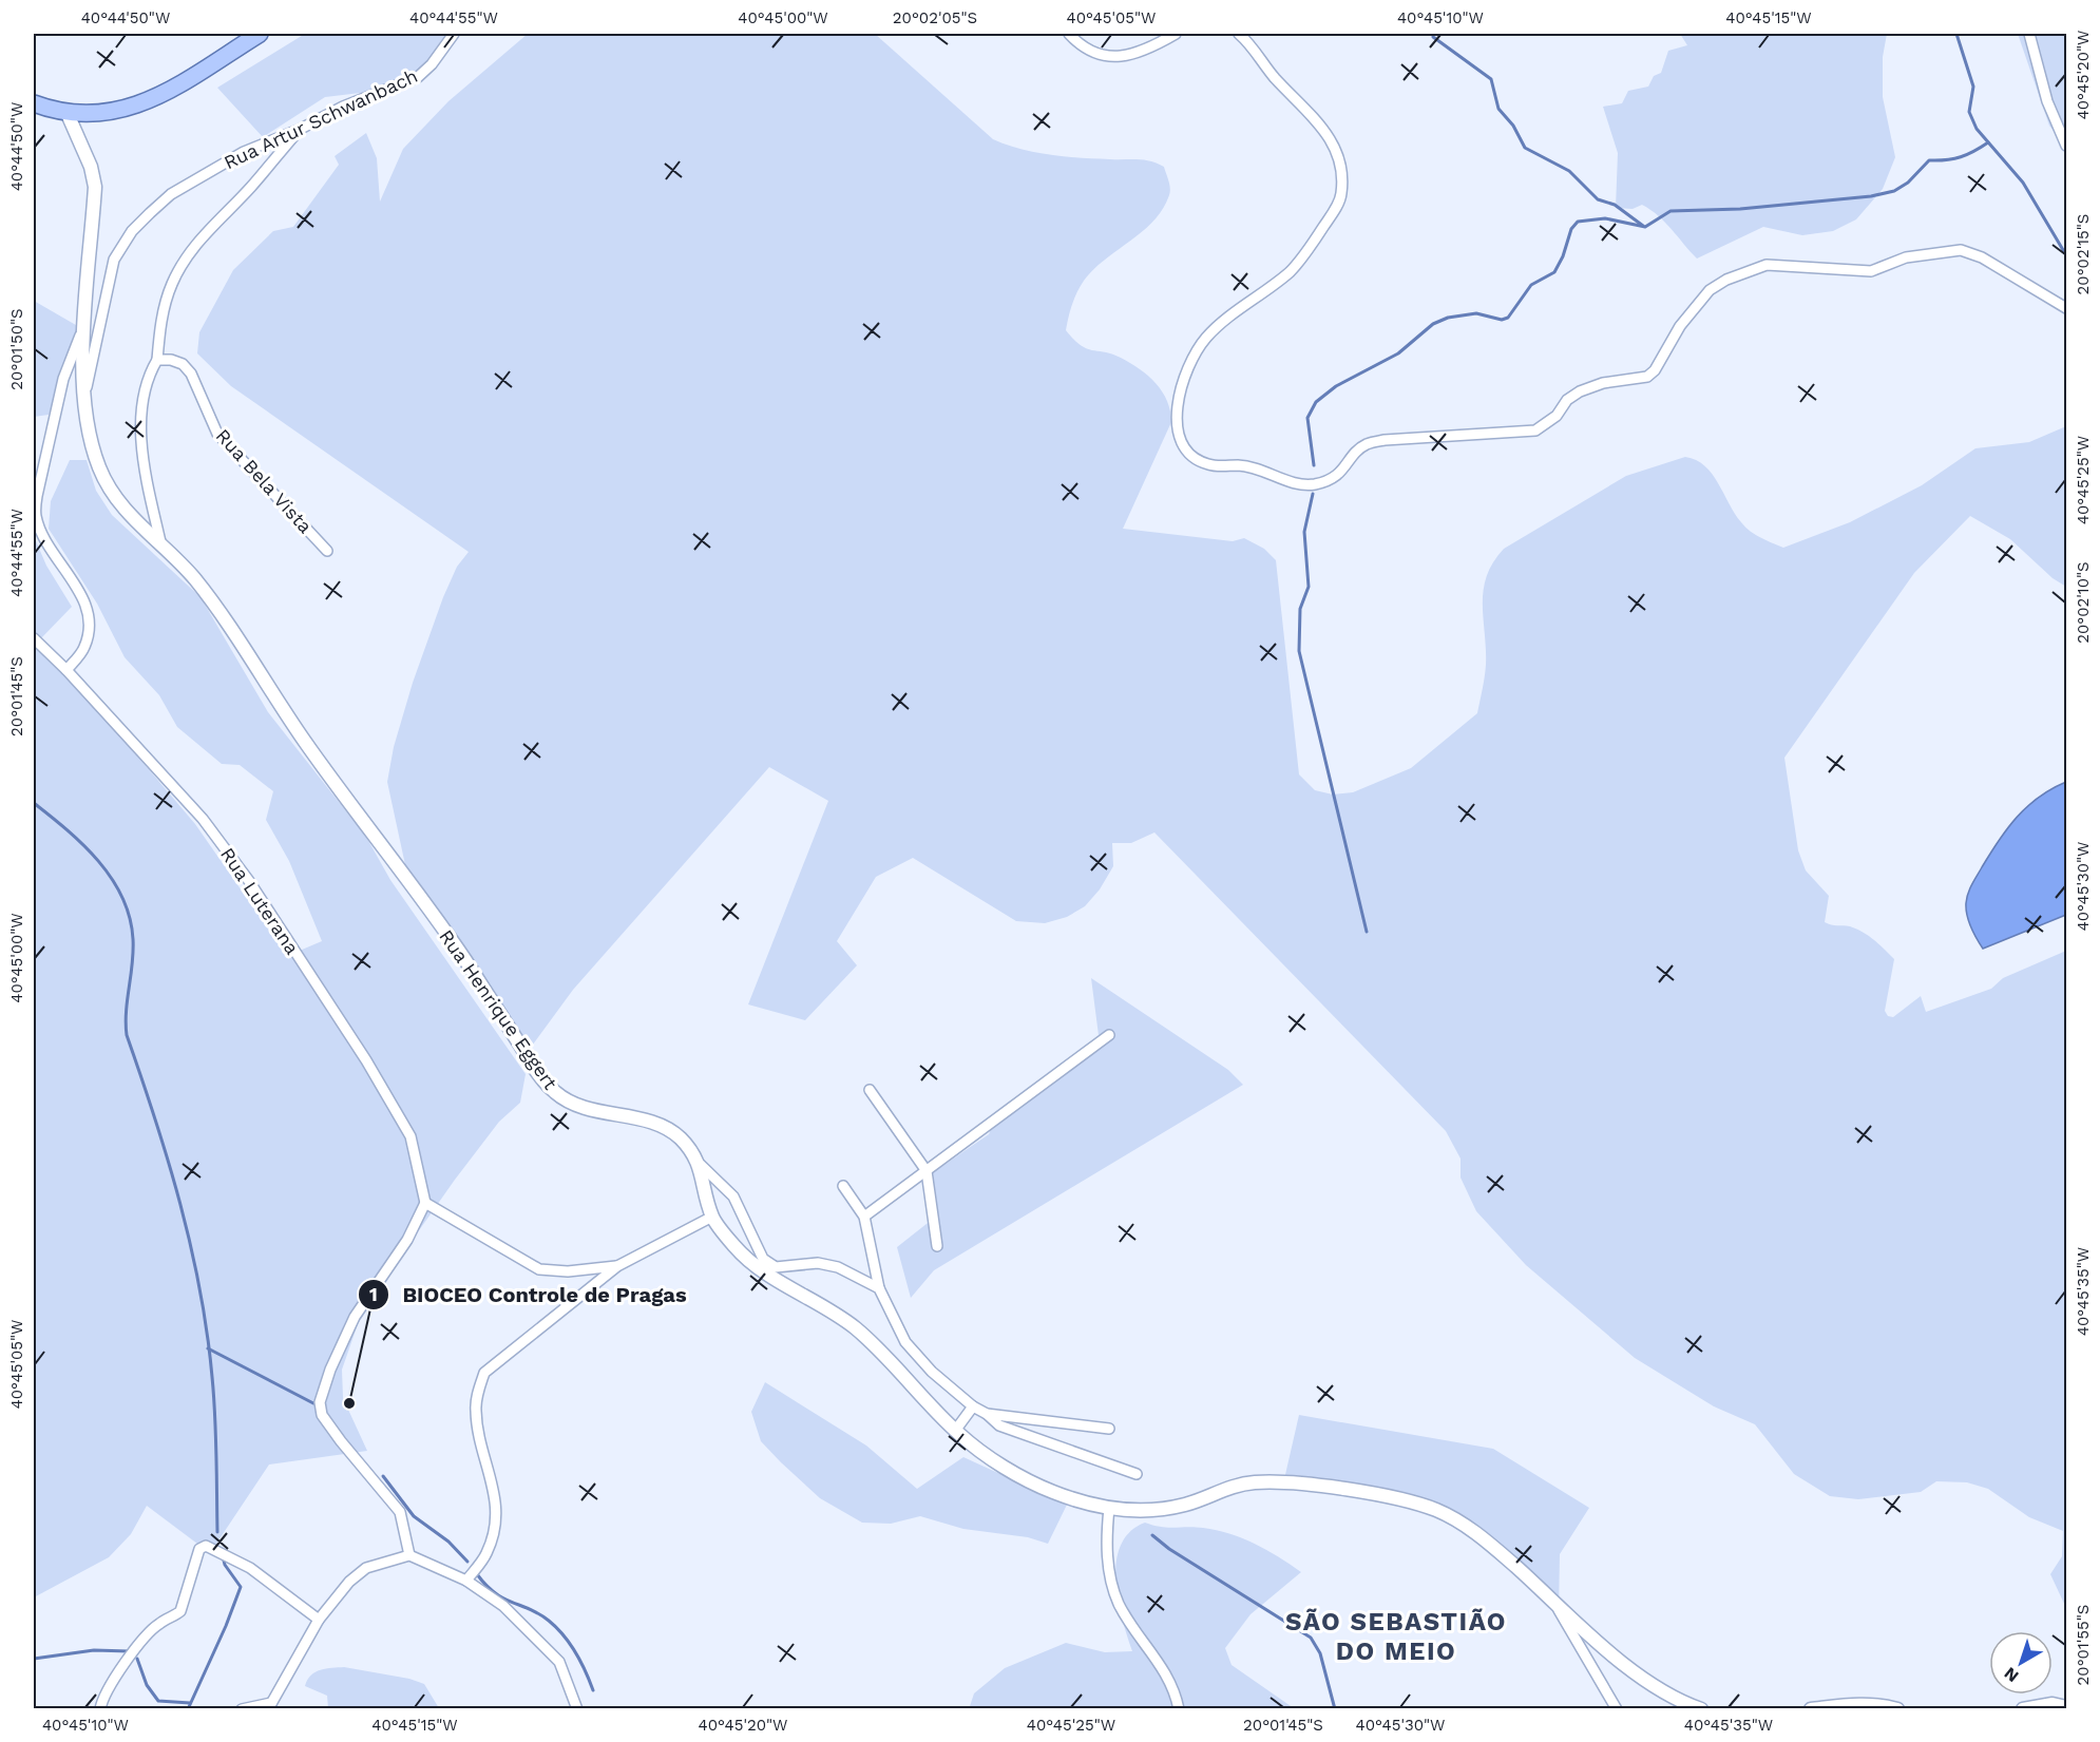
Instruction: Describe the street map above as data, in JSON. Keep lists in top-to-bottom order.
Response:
{
  "streets": {
    "street": [
      "Rua Artur Schwanbach",
      "Rua Bela Vista",
      "Rua Luterana",
      "Rua Henrique Eggert"
    ]
  },
  "crossings": [
    ["Rua Artur Schwanbach", "Rua Henrique Eggert"]
  ],
  "districts": ["SÃO SEBASTIÃO DO MEIO"],
  "places": ["BIOCEO Controle de Pragas"],
  "north": "bottom left",
  "coordinates": [
    "40°44'50\"W",
    "40°44'55\"W",
    "40°45'00\"W",
    "20°02'05\"S",
    "40°45'05\"W",
    "40°45'10\"W",
    "40°45'15\"W",
    "40°45'20\"W",
    "20°02'15\"S",
    "20°01'50\"S",
    "40°45'25\"W",
    "20°02'10\"S",
    "20°01'45\"S",
    "40°45'30\"W",
    "40°45'35\"W",
    "20°01'55\"S"
  ]
}
